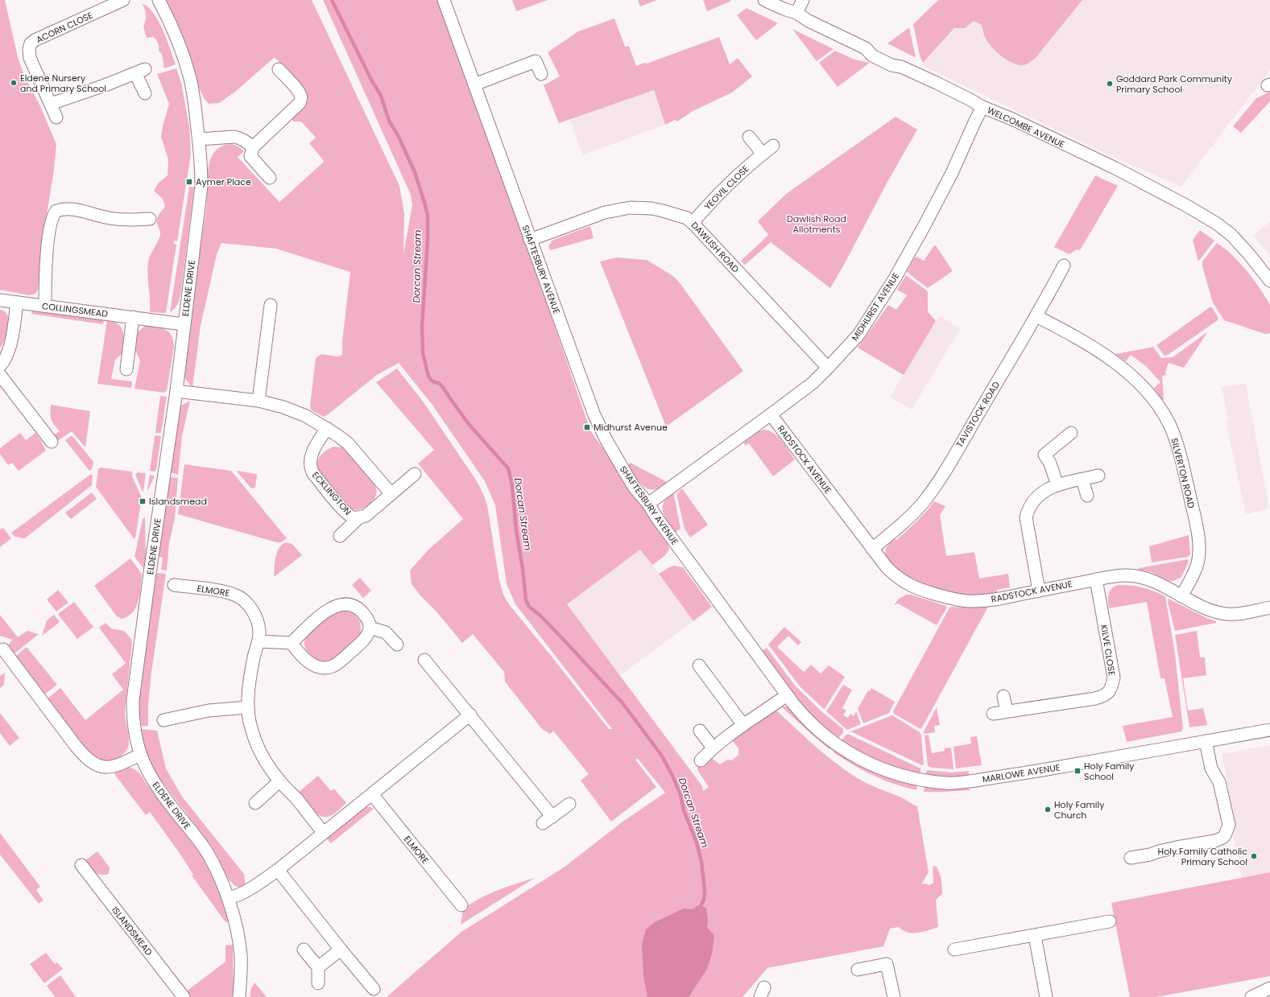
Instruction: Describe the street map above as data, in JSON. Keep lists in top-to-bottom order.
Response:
{
  "streets": {
    "street": [
      "ACORN CLOSE",
      "WELCOMBE AVENUE",
      "YEOVIL CLOSE",
      "DAWLISH ROAD",
      "SHAFTESBURY AVENUE",
      "ELDENE DRIVE",
      "MIDHURST AVENUE",
      "COLLINGSMEAD",
      "TAVISTOCK ROAD",
      "RADSTOCK AVENUE",
      "SILVERTON ROAD",
      "ECKLINGTON",
      "ELMORE",
      "KILVE CLOSE",
      "MARLOWE AVENUE",
      "ISLANDSMEAD"
    ]
  },
  "crossings": [
    ["WELCOMBE AVENUE", "MIDHURST AVENUE"],
    ["YEOVIL CLOSE", "DAWLISH ROAD"],
    ["DAWLISH ROAD", "SHAFTESBURY AVENUE"],
    ["DAWLISH ROAD", "MIDHURST AVENUE"],
    ["SHAFTESBURY AVENUE", "MIDHURST AVENUE"],
    ["SHAFTESBURY AVENUE", "MARLOWE AVENUE"],
    ["ELDENE DRIVE", "COLLINGSMEAD"],
    ["MIDHURST AVENUE", "RADSTOCK AVENUE"],
    ["TAVISTOCK ROAD", "RADSTOCK AVENUE"],
    ["TAVISTOCK ROAD", "SILVERTON ROAD"],
    ["RADSTOCK AVENUE", "SILVERTON ROAD"],
    ["RADSTOCK AVENUE", "KILVE CLOSE"]
  ],
  "water": ["Dorcan Stream"],
  "parks": ["Dawlish Road Allotments"],
  "places": {
    "other": [
      "Eldene Nursery and Primary School",
      "Goddard Park Community Primary School",
      "Holy Family Church",
      "Holy Family Catholic Primary School"
    ],
    "transit": [
      "Aymer Place",
      "Midhurst Avenue",
      "Islandsmead",
      "Holy Family School"
    ]
  }
}
